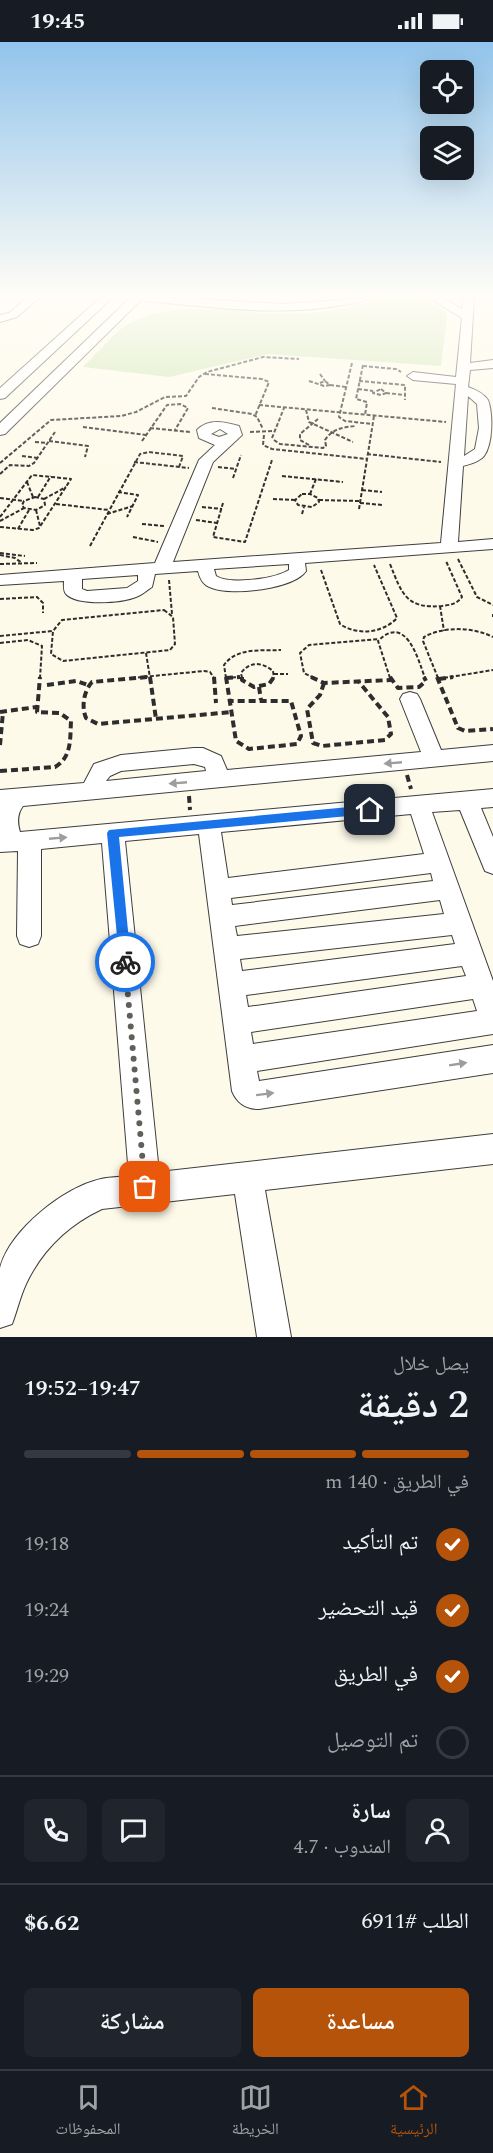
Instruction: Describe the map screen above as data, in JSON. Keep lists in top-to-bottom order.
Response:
{
  "page": {
    "status": "19:45",
    "heading": ["2 دقيقة", "يصل خلال", "19:47–19:52"],
    "panel": [
      "سارة",
      "المندوب · 4.7",
      "الطلب #6911",
      "$6.62"
    ],
    "bar": "في الطريق · 140 m",
    "list": [
      ["تم التأكيد", "19:18"],
      ["قيد التحضير", "19:24"],
      ["في الطريق", "19:29"],
      "تم التوصيل"
    ],
    "buttons": ["مساعدة", "مشاركة"],
    "tabs": ["الرئيسية", "الخريطة", "المحفوظات"]
  }
}
